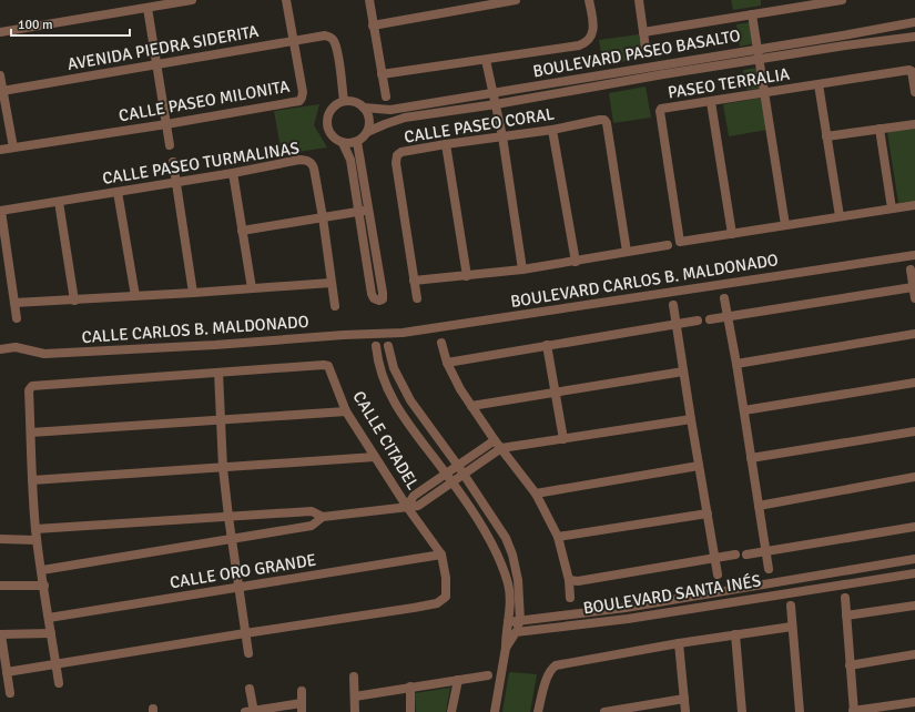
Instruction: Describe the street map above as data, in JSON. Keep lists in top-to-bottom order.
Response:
{
  "streets": {
    "street": [
      "AVENIDA PIEDRA SIDERITA",
      "BOULEVARD PASEO BASALTO",
      "PASEO TERRALIA",
      "CALLE PASEO MILONITA",
      "CALLE PASEO CORAL",
      "CALLE PASEO TURMALINAS",
      "BOULEVARD CARLOS B. MALDONADO",
      "CALLE CARLOS B. MALDONADO",
      "CALLE CITADEL",
      "CALLE ORO GRANDE",
      "BOULEVARD SANTA INÉS"
    ]
  },
  "crossings": [
    ["AVENIDA PIEDRA SIDERITA", "BOULEVARD PASEO BASALTO"],
    ["AVENIDA PIEDRA SIDERITA", "CALLE PASEO MILONITA"],
    ["BOULEVARD CARLOS B. MALDONADO", "CALLE CARLOS B. MALDONADO"],
    ["CALLE CITADEL", "CALLE ORO GRANDE"]
  ],
  "scale_bar": "100 m"
}
